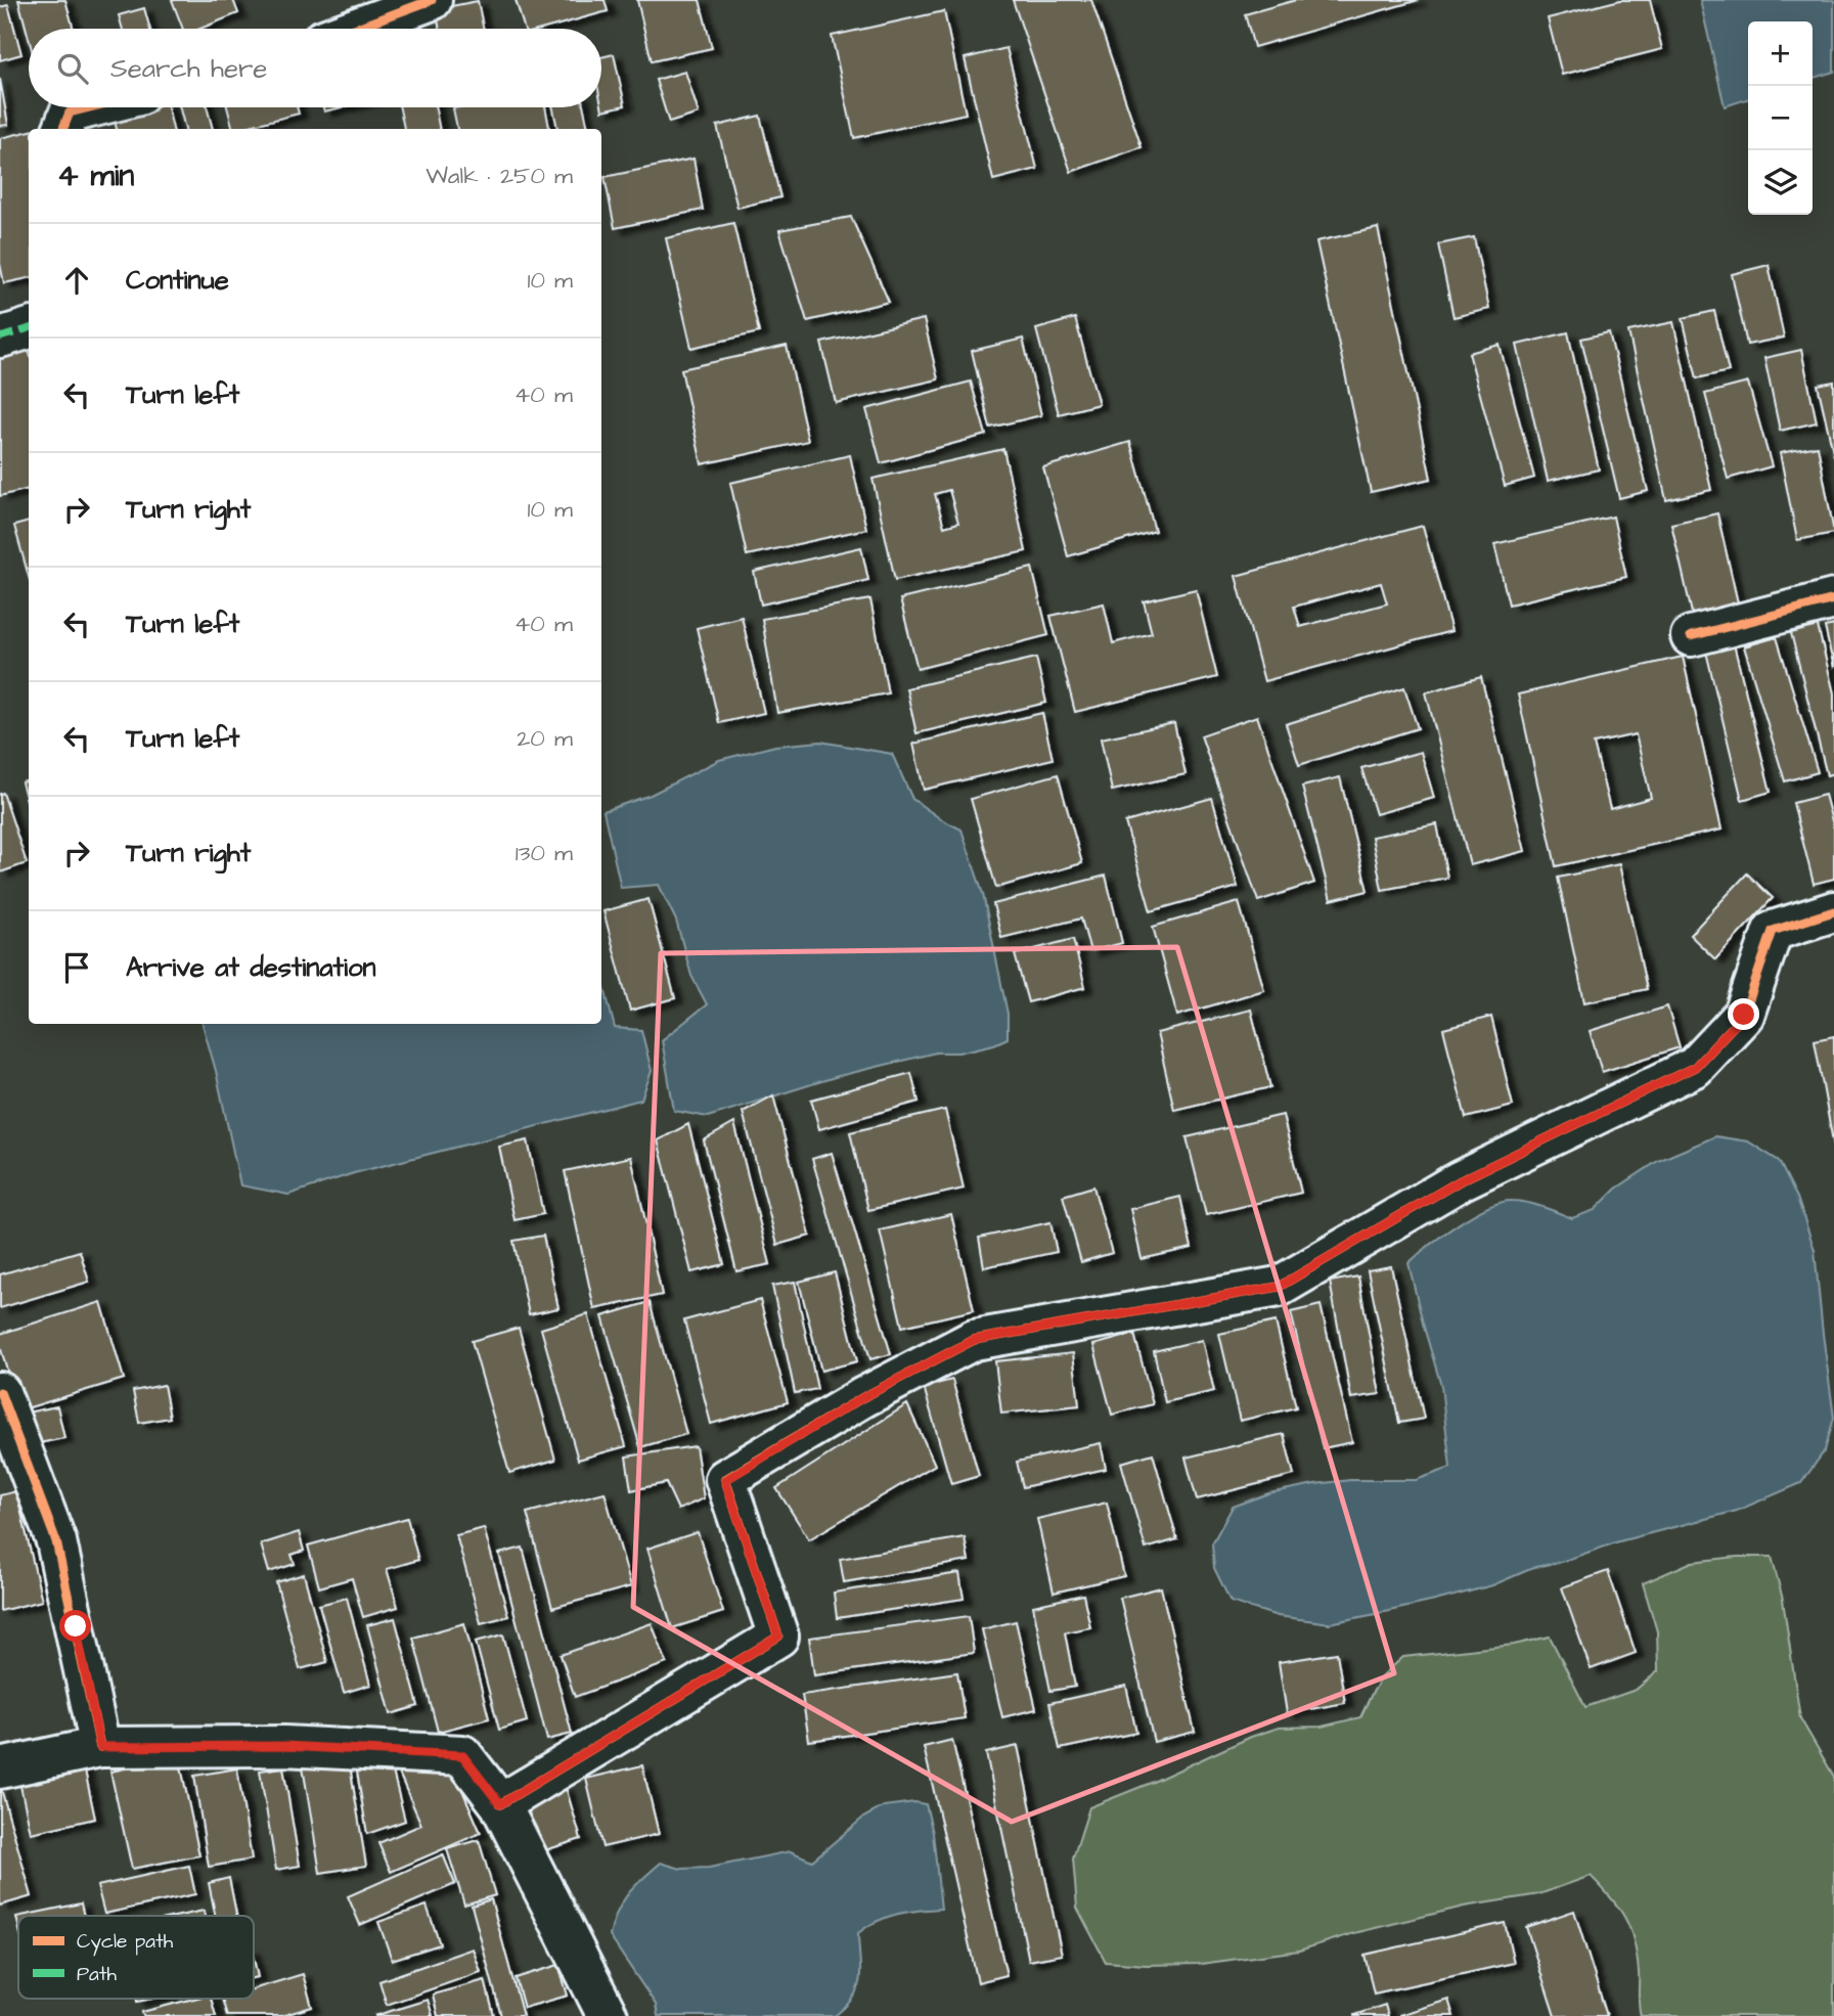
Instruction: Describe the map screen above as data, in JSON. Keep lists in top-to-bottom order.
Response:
{
  "legend": ["Cycle path", "Path"],
  "page": {
    "map_buttons": ["+", "−"],
    "search": "Search here",
    "heading": ["4 min", "Walk · 250 m"],
    "list": [
      ["Continue", "10 m"],
      ["Turn left", "40 m"],
      ["Turn right", "10 m"],
      ["Turn left", "40 m"],
      ["Turn left", "20 m"],
      ["Turn right", "130 m"],
      "Arrive at destination"
    ]
  }
}
